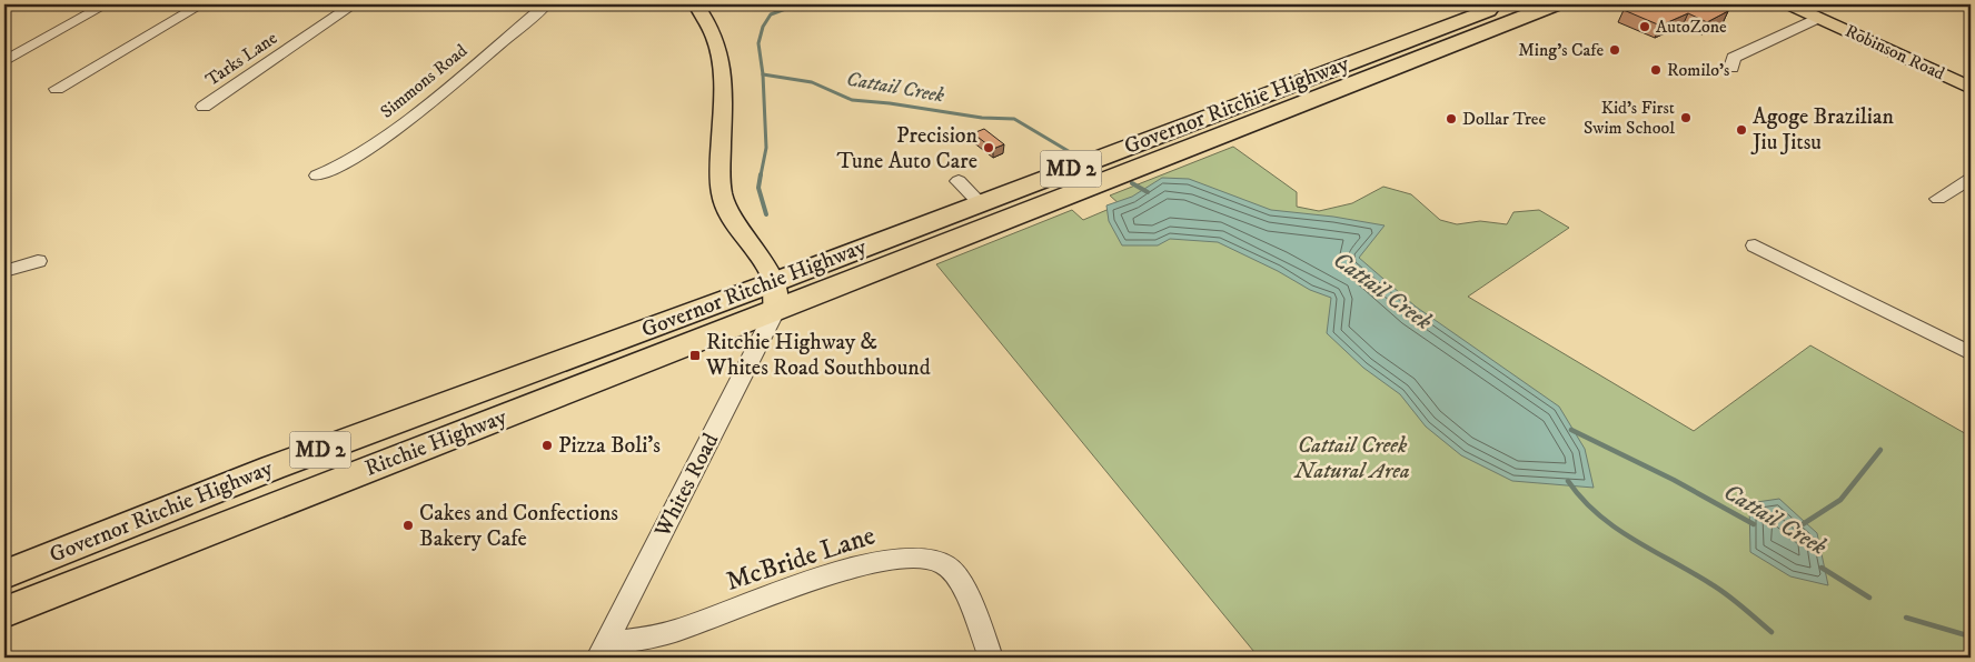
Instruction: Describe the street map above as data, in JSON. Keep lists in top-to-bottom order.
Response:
{
  "streets": {
    "highway": ["Governor Ritchie Highway", "MD 2", "Ritchie Highway"],
    "main road": ["Robinson Road"],
    "street": [
      "Tarks Lane",
      "Simmons Road",
      "Whites Road",
      "McBride Lane"
    ]
  },
  "crossings": [
    ["Governor Ritchie Highway", "Ritchie Highway"],
    ["Governor Ritchie Highway", "Whites Road"],
    ["Ritchie Highway", "Whites Road"],
    ["Whites Road", "McBride Lane"]
  ],
  "water": ["Cattail Creek"],
  "parks": ["Cattail Creek Natural Area"],
  "places": {
    "other": [
      "AutoZone",
      "Ming's Cafe",
      "Romilo's",
      "Kid's First Swim School",
      "Dollar Tree",
      "Agoge Brazilian Jiu Jitsu",
      "Precision Tune Auto Care",
      "Pizza Boli's",
      "Cakes and Confections Bakery Cafe"
    ],
    "transit": ["Ritchie Highway & Whites Road Southbound"]
  }
}
